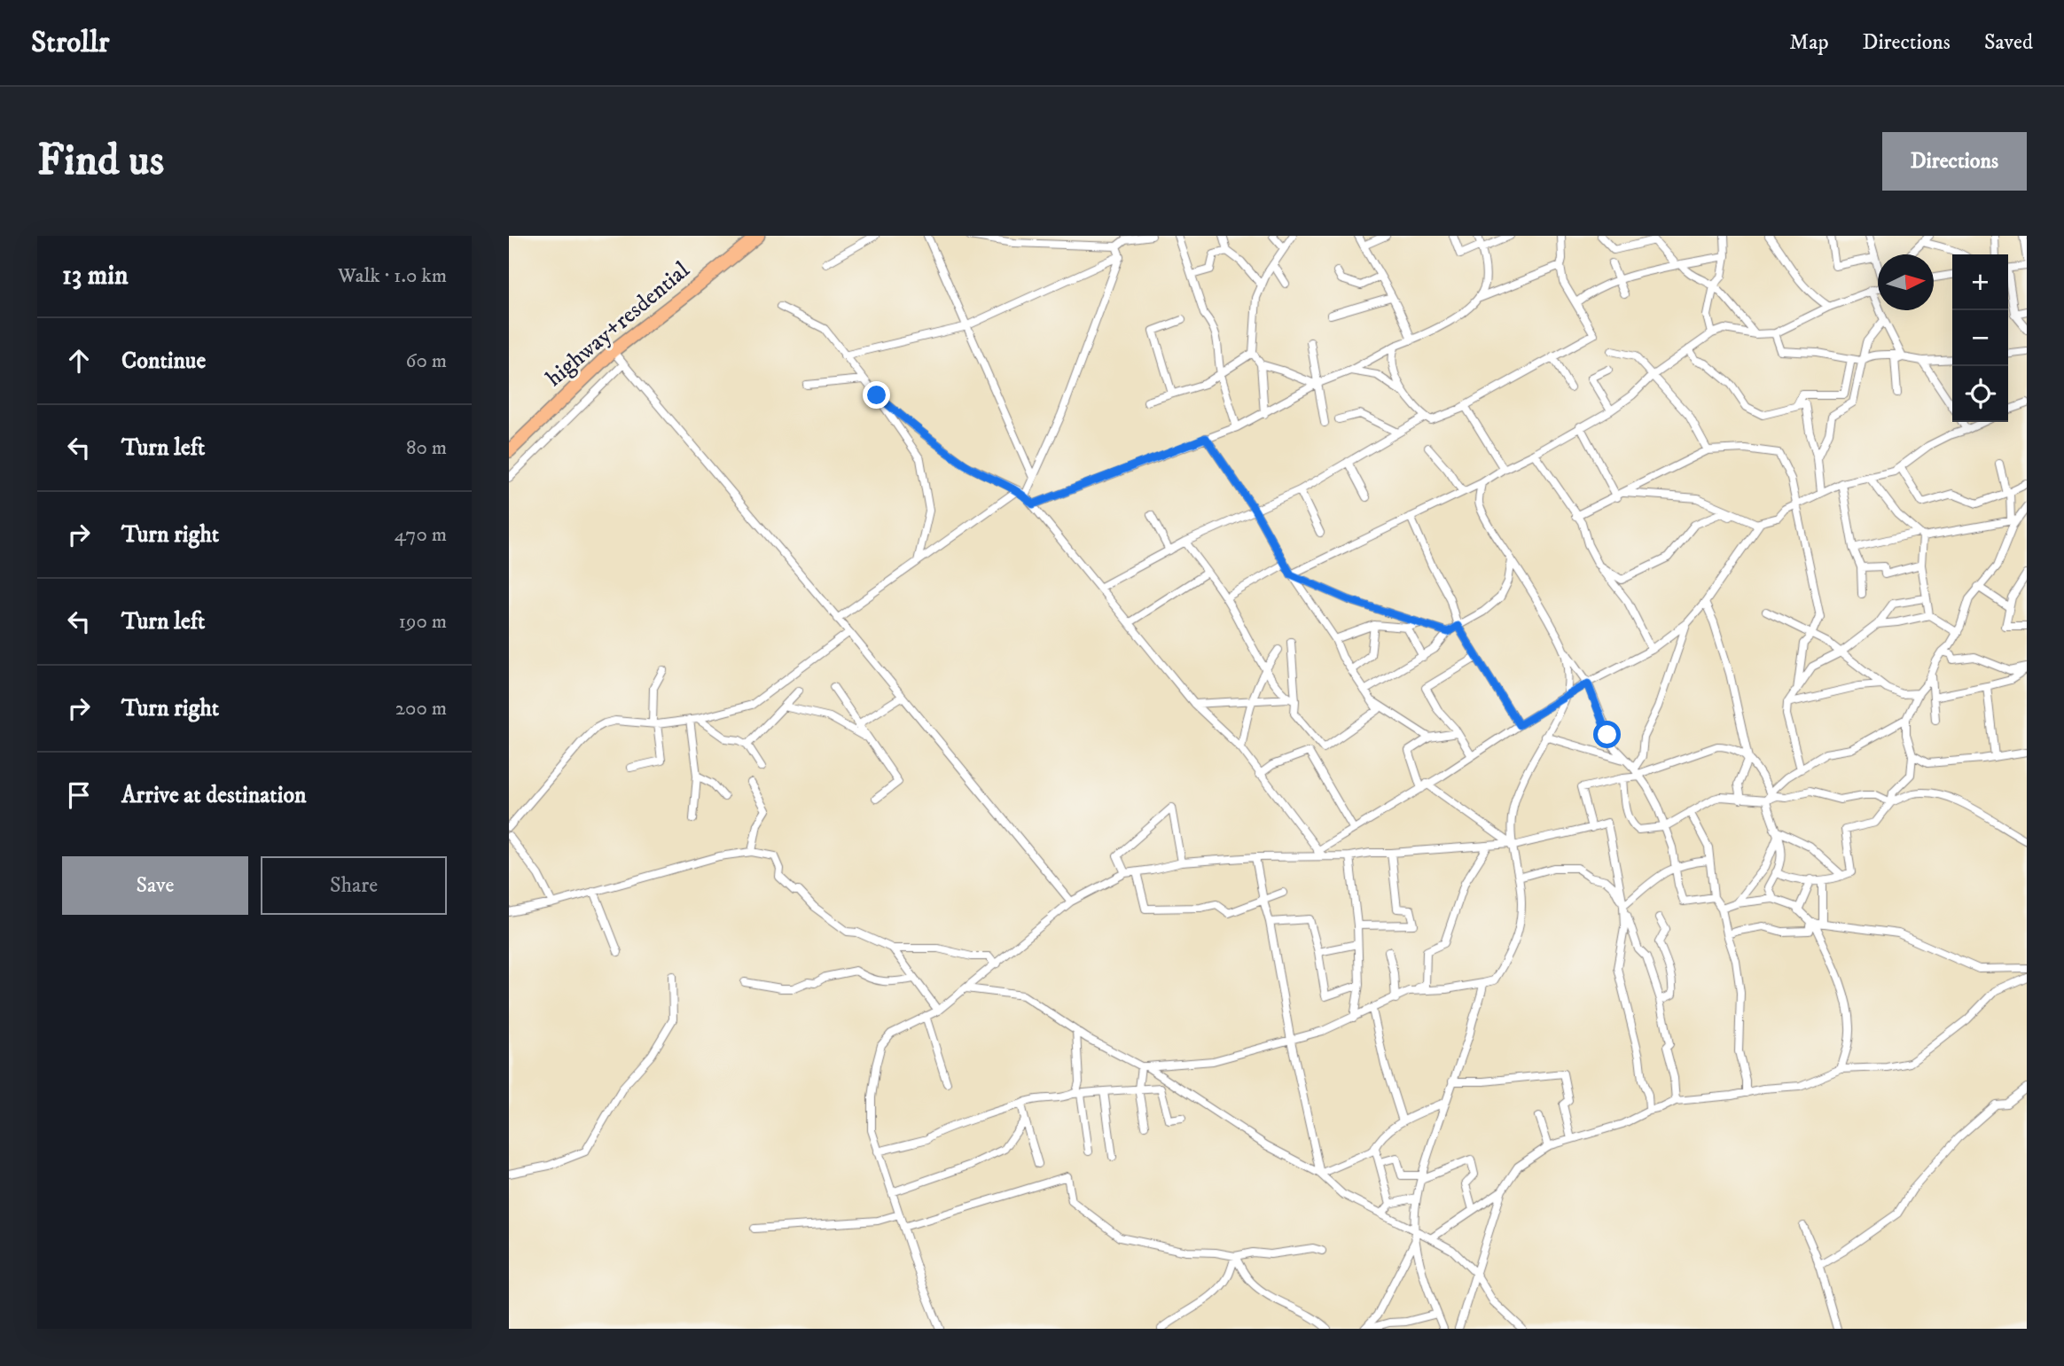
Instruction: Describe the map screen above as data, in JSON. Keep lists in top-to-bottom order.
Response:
{
  "streets": {
    "highway": ["highway+resdential"]
  },
  "north": "right",
  "page": {
    "header": "Strollr",
    "nav": ["Map", "Directions", "Saved"],
    "buttons": [
      "Directions",
      ["Save", "Share"]
    ],
    "title": "Find us",
    "heading": ["13 min", "Walk · 1.0 km"],
    "map_buttons": ["+", "−"],
    "list": [
      ["Continue", "60 m"],
      ["Turn left", "80 m"],
      ["Turn right", "470 m"],
      ["Turn left", "190 m"],
      ["Turn right", "200 m"],
      "Arrive at destination"
    ]
  }
}
